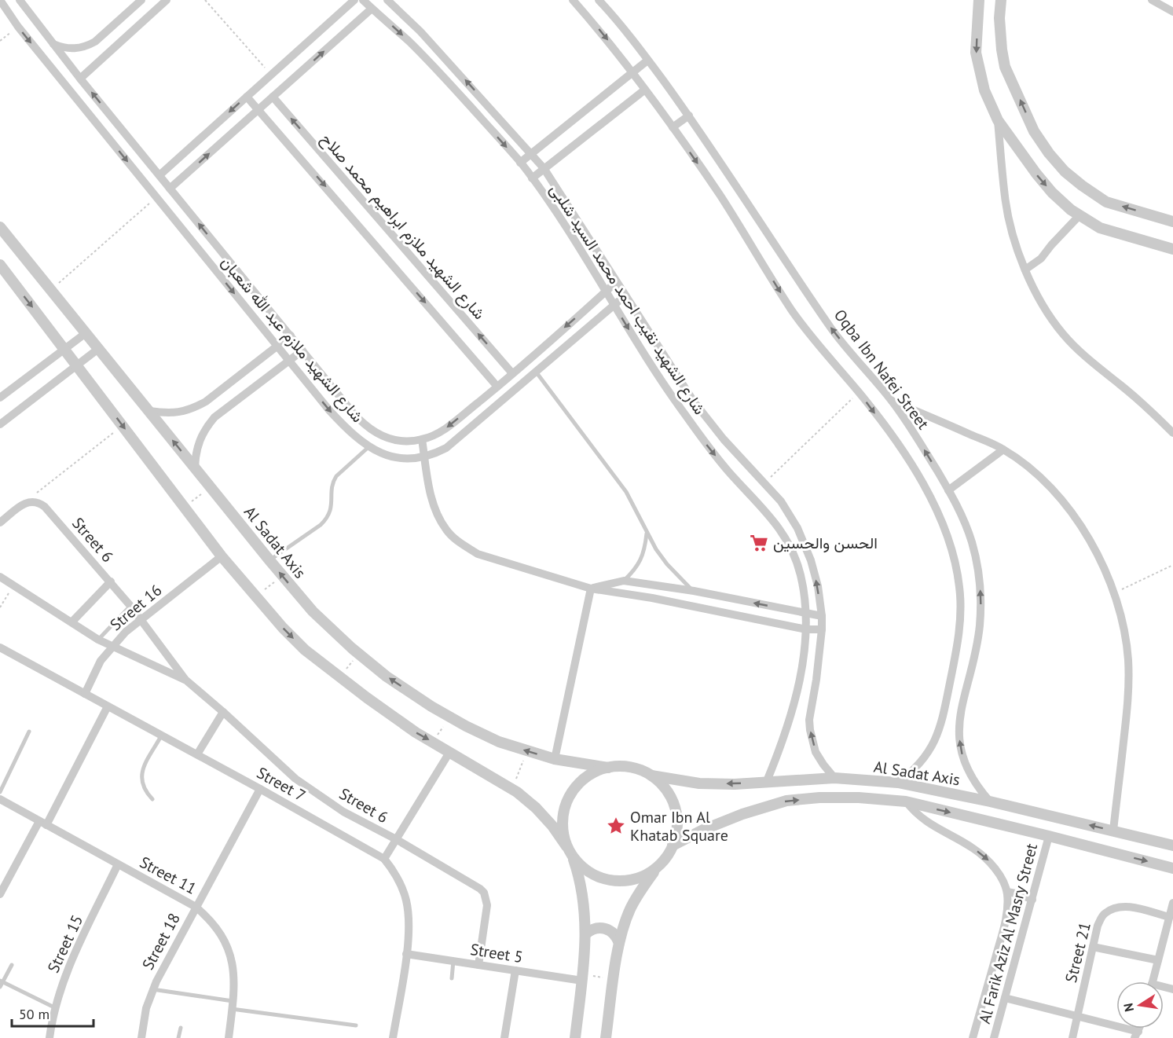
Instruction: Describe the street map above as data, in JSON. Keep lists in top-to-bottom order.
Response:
{
  "streets": {
    "street": [
      "شارع الشهيد ملازم ابراهيم محمد صلاح",
      "شارع الشهيد نقيب احمد محمد السيد شلبى",
      "شارع الشهيد ملازم عبد الله شعبان",
      "Oqba Ibn Nafei Street",
      "Street 6",
      "Al Sadat Axis",
      "Street 16",
      "Street 7",
      "Street 11",
      "Al Farik Aziz Al Masry Street",
      "Street 18",
      "Street 15",
      "Street 21",
      "Street 5"
    ]
  },
  "crossings": [
    ["شارع الشهيد ملازم ابراهيم محمد صلاح", "شارع الشهيد ملازم عبد الله شعبان"],
    ["شارع الشهيد نقيب احمد محمد السيد شلبى", "شارع الشهيد ملازم عبد الله شعبان"],
    ["شارع الشهيد نقيب احمد محمد السيد شلبى", "Al Sadat Axis"],
    ["Oqba Ibn Nafei Street", "Al Sadat Axis"],
    ["Street 6", "Street 16"],
    ["Street 6", "Street 5"],
    ["Al Sadat Axis", "Al Farik Aziz Al Masry Street"],
    ["Street 16", "Street 7"],
    ["Street 7", "Street 18"],
    ["Street 7", "Street 5"],
    ["Street 11", "Street 18"],
    ["Street 11", "Street 15"]
  ],
  "places": {
    "supermarket": ["الحسن والحسين"],
    "place": ["Omar Ibn Al Khatab Square"]
  },
  "scale_bar": "50 m",
  "north": "left"
}
